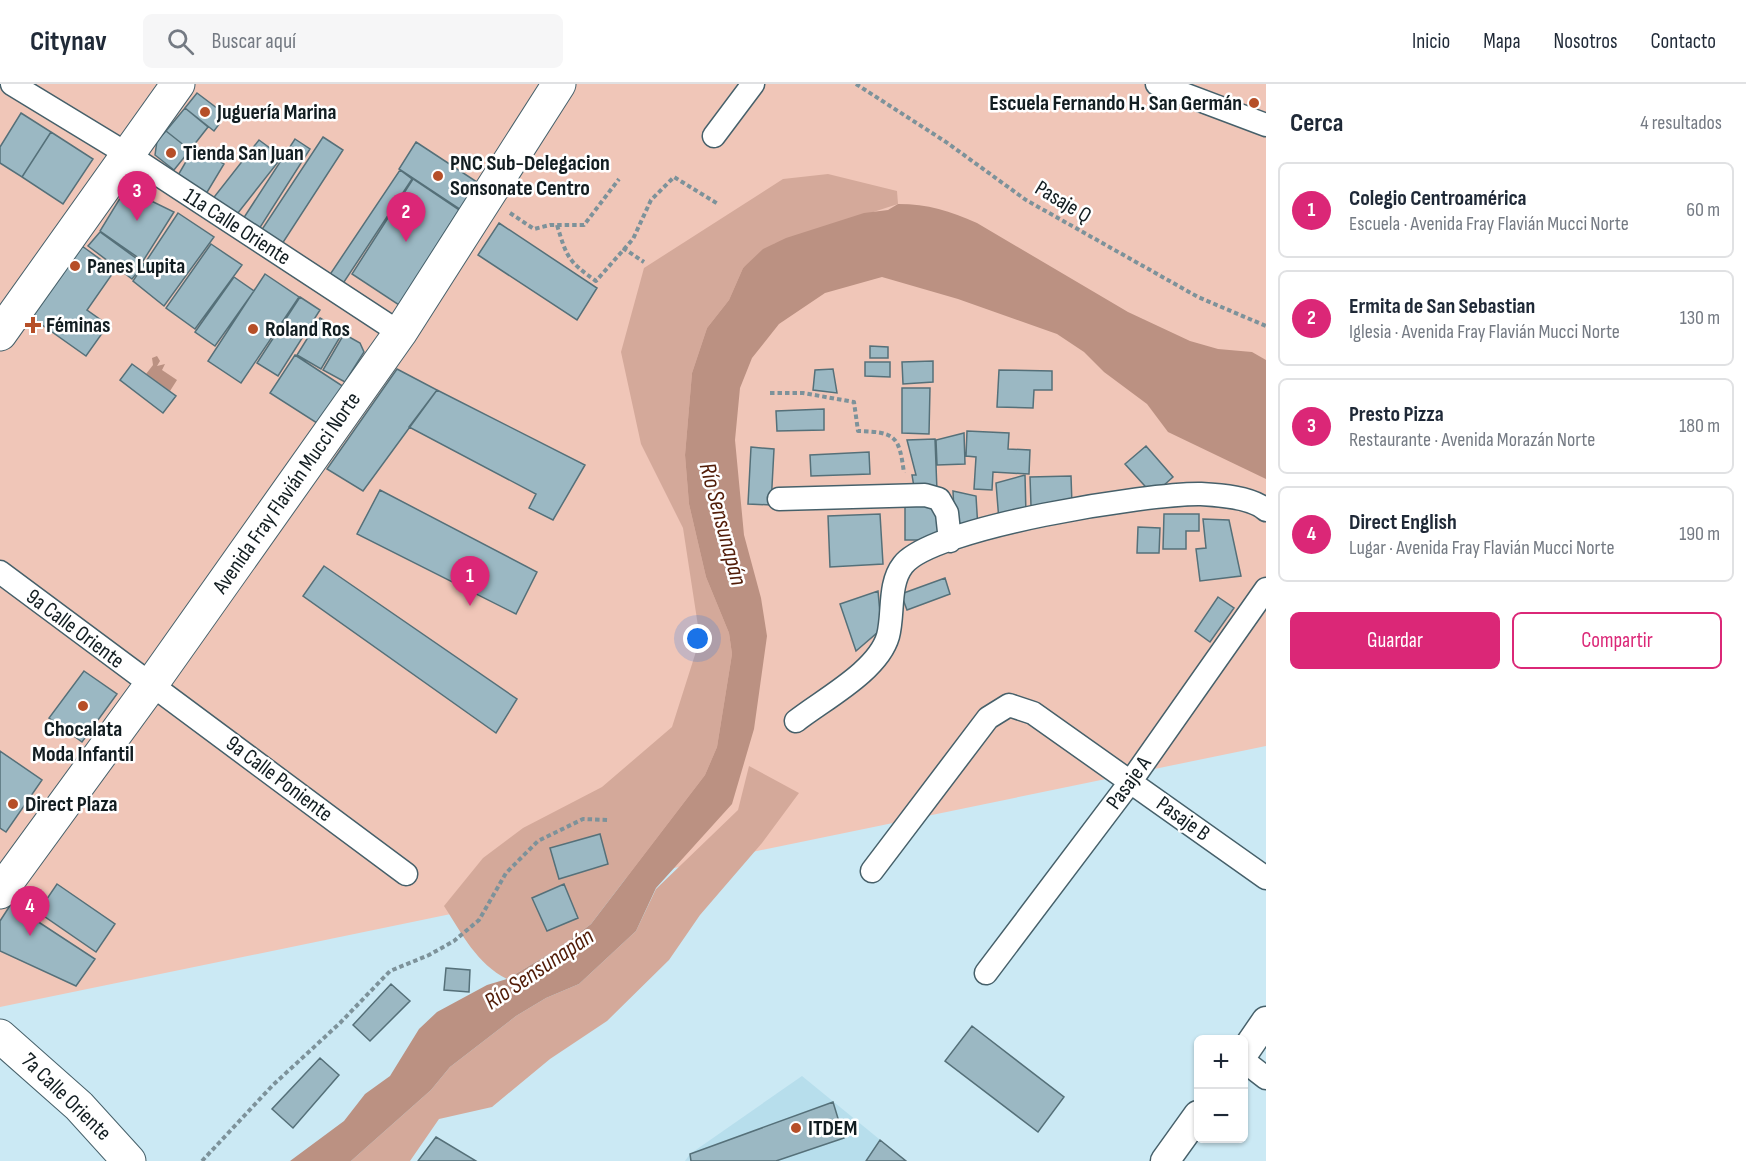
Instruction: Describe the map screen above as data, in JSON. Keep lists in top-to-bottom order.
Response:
{
  "streets": {
    "main road": ["Avenida Fray Flavián Mucci Norte", "7a Calle Oriente"],
    "street": [
      "11a Calle Oriente",
      "9a Calle Oriente",
      "9a Calle Poniente",
      "Pasaje A",
      "Pasaje B"
    ],
    "path": ["Pasaje Q"]
  },
  "crossings": [
    ["11a Calle Oriente", "Avenida Fray Flavián Mucci Norte"],
    ["Avenida Fray Flavián Mucci Norte", "9a Calle Oriente"],
    ["Avenida Fray Flavián Mucci Norte", "9a Calle Poniente"],
    ["9a Calle Oriente", "9a Calle Poniente"],
    ["Pasaje A", "Pasaje B"]
  ],
  "water": ["Río Sensunapán"],
  "places": {
    "other": [
      "Escuela Fernando H. San Germán",
      "Juguería Marina",
      "Tienda San Juan",
      "PNC Sub-Delegacion Sonsonate Centro",
      "Panes Lupita",
      "Roland Ros",
      "Chocalata Moda Infantil",
      "Direct Plaza",
      "ITDEM"
    ],
    "health": ["Féminas"]
  },
  "page": {
    "header": "Citynav",
    "search": "Buscar aquí",
    "nav": [
      "Inicio",
      "Mapa",
      "Nosotros",
      "Contacto"
    ],
    "heading": ["Cerca", "4 resultados"],
    "list": [
      {
        "mark": "1",
        "name": "Colegio Centroamérica",
        "note": "Escuela · Avenida Fray Flavián Mucci Norte",
        "value": "60 m"
      },
      {
        "mark": "2",
        "name": "Ermita de San Sebastian",
        "note": "Iglesia · Avenida Fray Flavián Mucci Norte",
        "value": "130 m"
      },
      {
        "mark": "3",
        "name": "Presto Pizza",
        "note": "Restaurante · Avenida Morazán Norte",
        "value": "180 m"
      },
      {
        "mark": "4",
        "name": "Direct English",
        "note": "Lugar · Avenida Fray Flavián Mucci Norte",
        "value": "190 m"
      }
    ],
    "pins": [
      "3",
      "2",
      "1",
      "4"
    ],
    "buttons": ["Guardar", "Compartir"],
    "map_buttons": ["+", "−"]
  }
}
